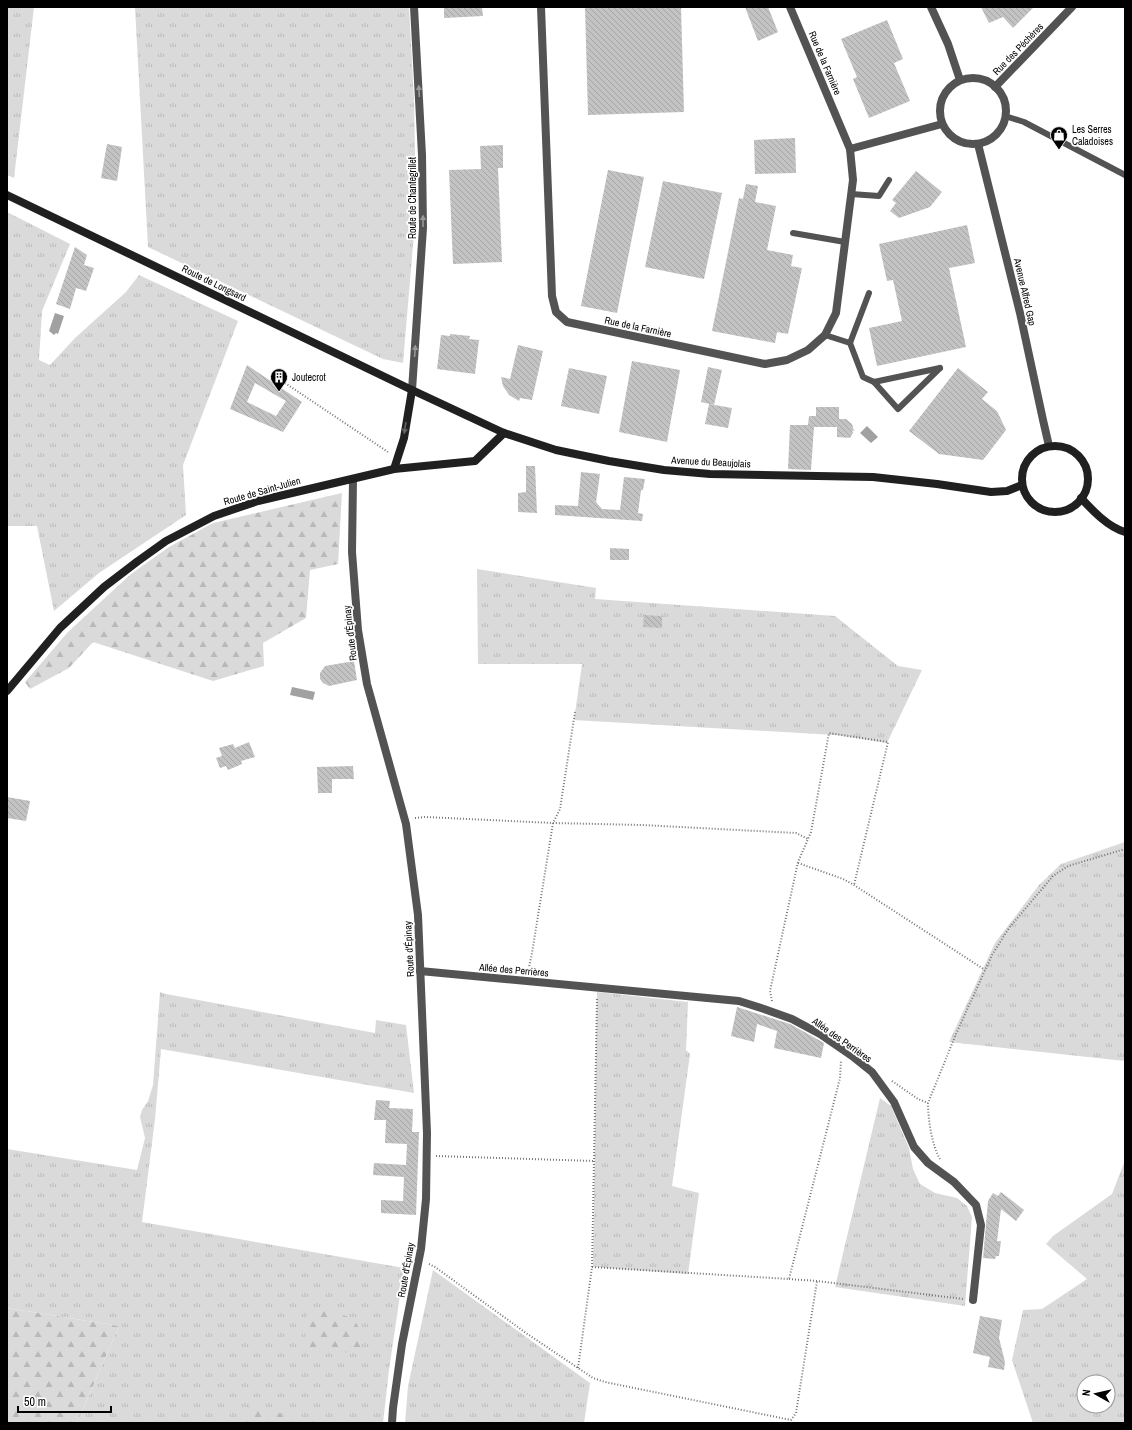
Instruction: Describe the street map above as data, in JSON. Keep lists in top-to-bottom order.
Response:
{
  "streets": {
    "main road": ["Route de Longsard", "Avenue du Beaujolais", "Route de Saint-Julien"],
    "street": [
      "Rue des Péchères",
      "Rue de la Farnière",
      "Route de Chantegrillet",
      "Avenue Alfred Gap",
      "Route d'Épinay",
      "Allée des Perrières"
    ]
  },
  "crossings": [
    ["Rue des Péchères", "Avenue Alfred Gap"],
    ["Route de Chantegrillet", "Route de Longsard"],
    ["Route de Chantegrillet", "Avenue du Beaujolais"],
    ["Route de Longsard", "Avenue du Beaujolais"],
    ["Avenue Alfred Gap", "Avenue du Beaujolais"],
    ["Avenue du Beaujolais", "Route de Saint-Julien"],
    ["Route de Saint-Julien", "Route d'Épinay"],
    ["Route d'Épinay", "Allée des Perrières"]
  ],
  "one_way": ["Route de Chantegrillet"],
  "places": {
    "shop": ["Les Serres Caladoises"],
    "building": ["Joutecrot"]
  },
  "scale_bar": "50 m",
  "north": "left"
}
